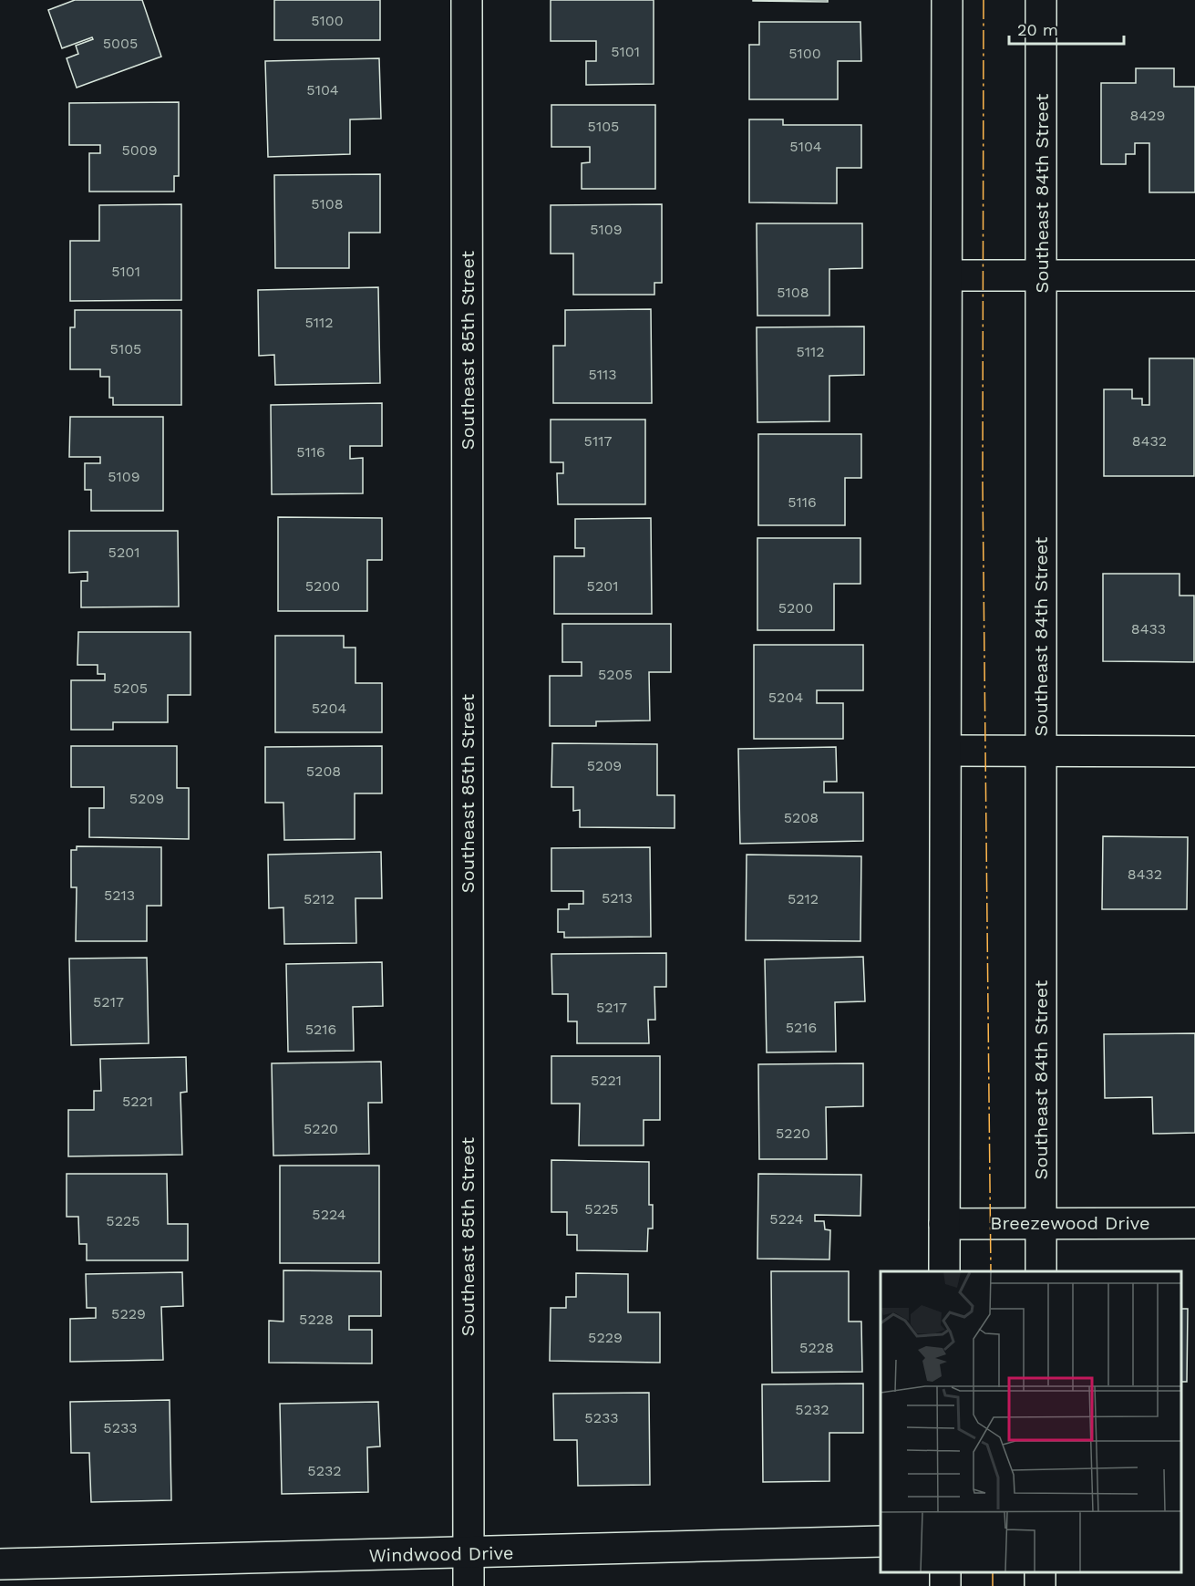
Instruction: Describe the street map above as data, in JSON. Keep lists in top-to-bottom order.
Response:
{
  "streets": {
    "street": [
      "Southeast 84th Street",
      "Southeast 85th Street",
      "Breezewood Drive",
      "Windwood Drive"
    ]
  },
  "crossings": [
    ["Southeast 84th Street", "Breezewood Drive"],
    ["Southeast 85th Street", "Windwood Drive"]
  ],
  "house_numbers": [
    "5100",
    "5005",
    "5101",
    "5100",
    "5104",
    "8429",
    "5105",
    "5104",
    "5009",
    "5108",
    "5109",
    "5101",
    "5108",
    "5112",
    "5105",
    "5112",
    "5113",
    "5117",
    "8432",
    "5116",
    "5109",
    "5116",
    "5201",
    "5200",
    "5201",
    "5200",
    "8433",
    "5205",
    "5205",
    "5204",
    "5204",
    "5209",
    "5208",
    "5209",
    "5208",
    "8432",
    "5213",
    "5213",
    "5212",
    "5212",
    "5217",
    "5217",
    "5216",
    "5216",
    "5221",
    "5221",
    "5220",
    "5220",
    "5225",
    "5224",
    "5224",
    "5225",
    "5229",
    "5228",
    "5229",
    "5228",
    "5232",
    "5233",
    "5233",
    "5232"
  ],
  "scale_bar": "20 m"
}
